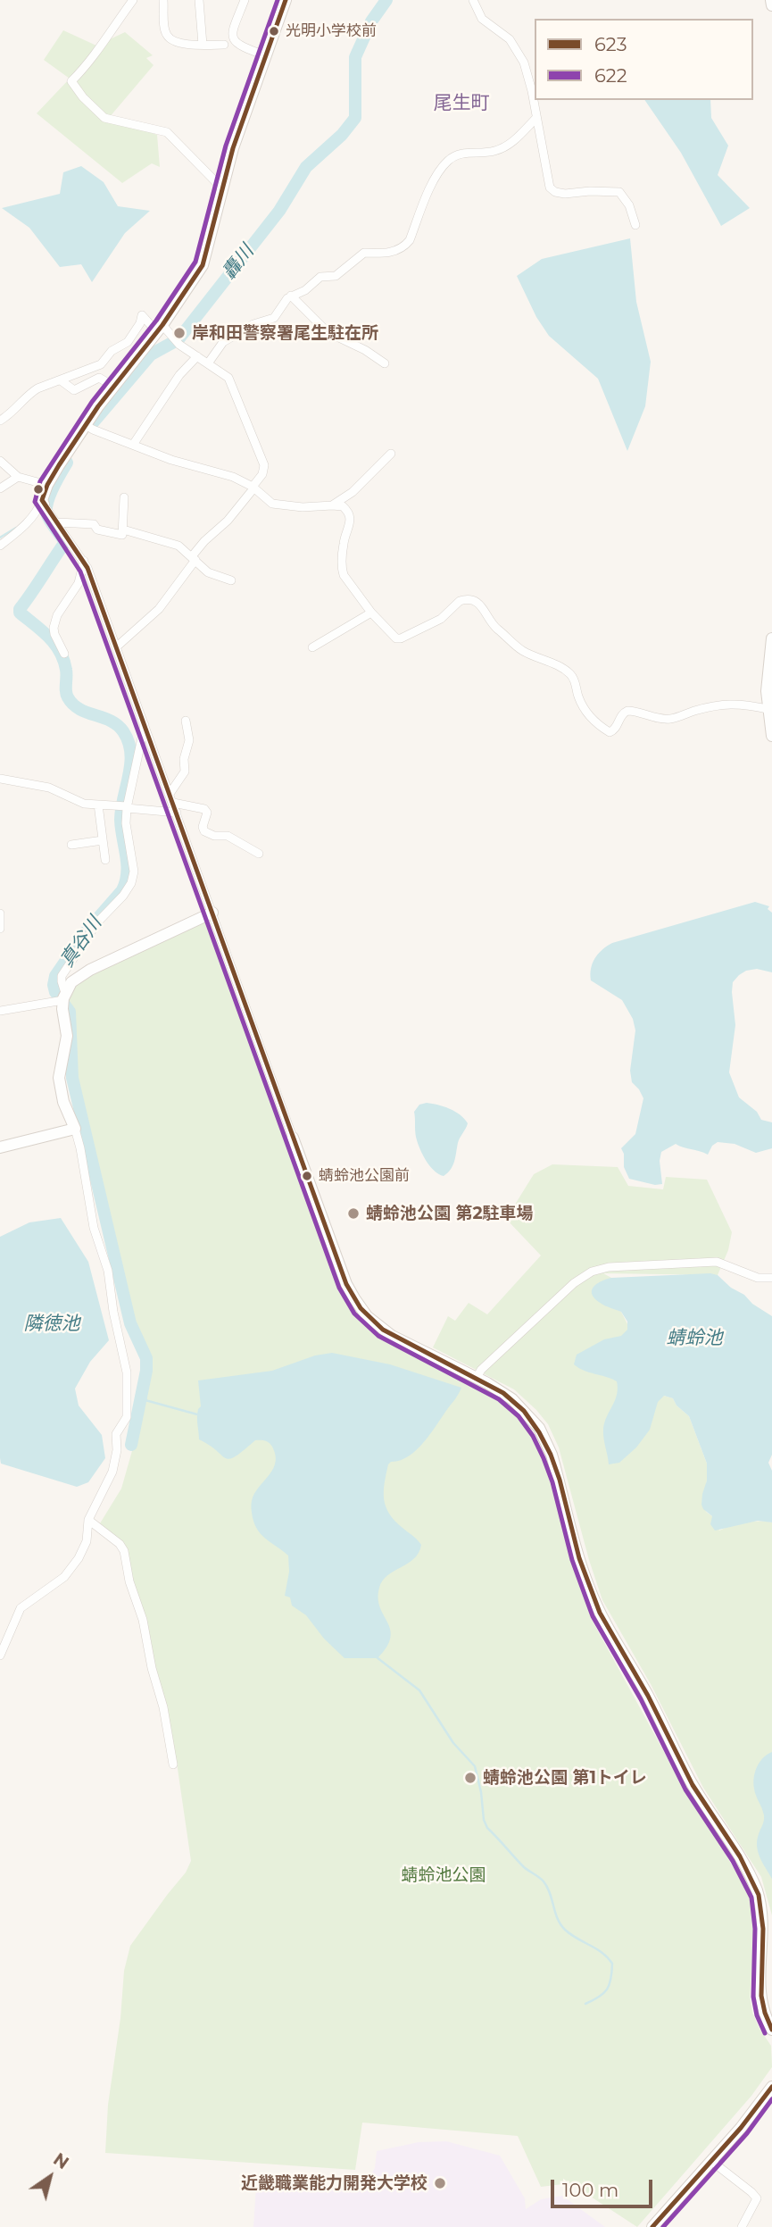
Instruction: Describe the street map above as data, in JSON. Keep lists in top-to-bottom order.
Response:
{
  "districts": ["尾生町"],
  "water": [
    "轟川",
    "真谷川",
    "隣徳池",
    "蜻蛉池"
  ],
  "parks": ["蜻蛉池公園"],
  "places": [
    "光明小学校前",
    "岸和田警察署尾生駐在所",
    "蜻蛉池公園前",
    "蜻蛉池公園 第2駐車場",
    "蜻蛉池公園 第1トイレ",
    "近畿職業能力開発大学校"
  ],
  "lines": ["transit line 623", "transit line 622"],
  "legend": ["623", "622"],
  "scale_bar": "100 m",
  "north": "top right"
}
